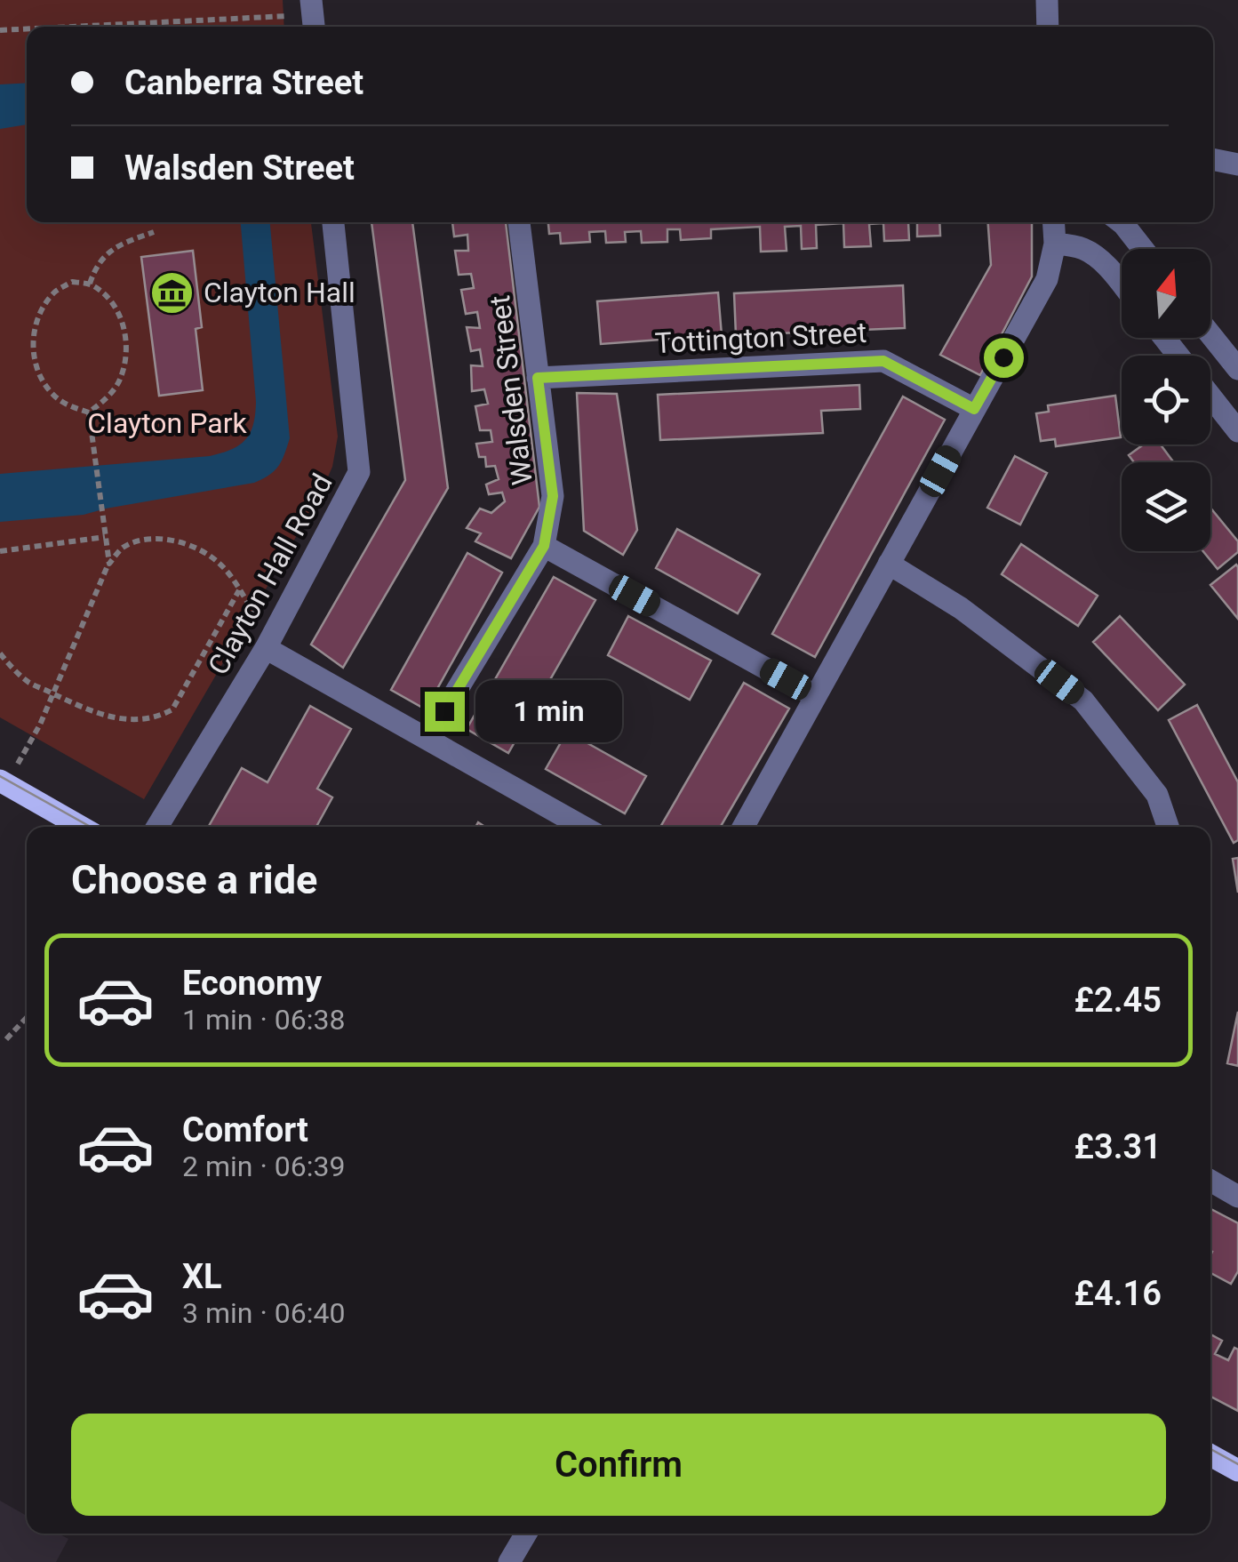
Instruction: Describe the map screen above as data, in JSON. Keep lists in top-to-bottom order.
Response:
{
  "streets": {
    "street": ["Tottington Street", "Walsden Street", "Clayton Hall Road"]
  },
  "crossings": [
    ["Tottington Street", "Walsden Street"]
  ],
  "parks": ["Clayton Park"],
  "places": {
    "museum": ["Clayton Hall"]
  },
  "north": "top",
  "page": {
    "banner": ["Canberra Street", "Walsden Street"],
    "bubble": "1 min",
    "heading": "Choose a ride",
    "list": [
      {
        "name": "Economy",
        "note": "1 min · 06:38",
        "value": "£2.45"
      },
      {
        "name": "Comfort",
        "note": "2 min · 06:39",
        "value": "£3.31"
      },
      {
        "name": "XL",
        "note": "3 min · 06:40",
        "value": "£4.16"
      }
    ],
    "buttons": "Confirm"
  }
}
